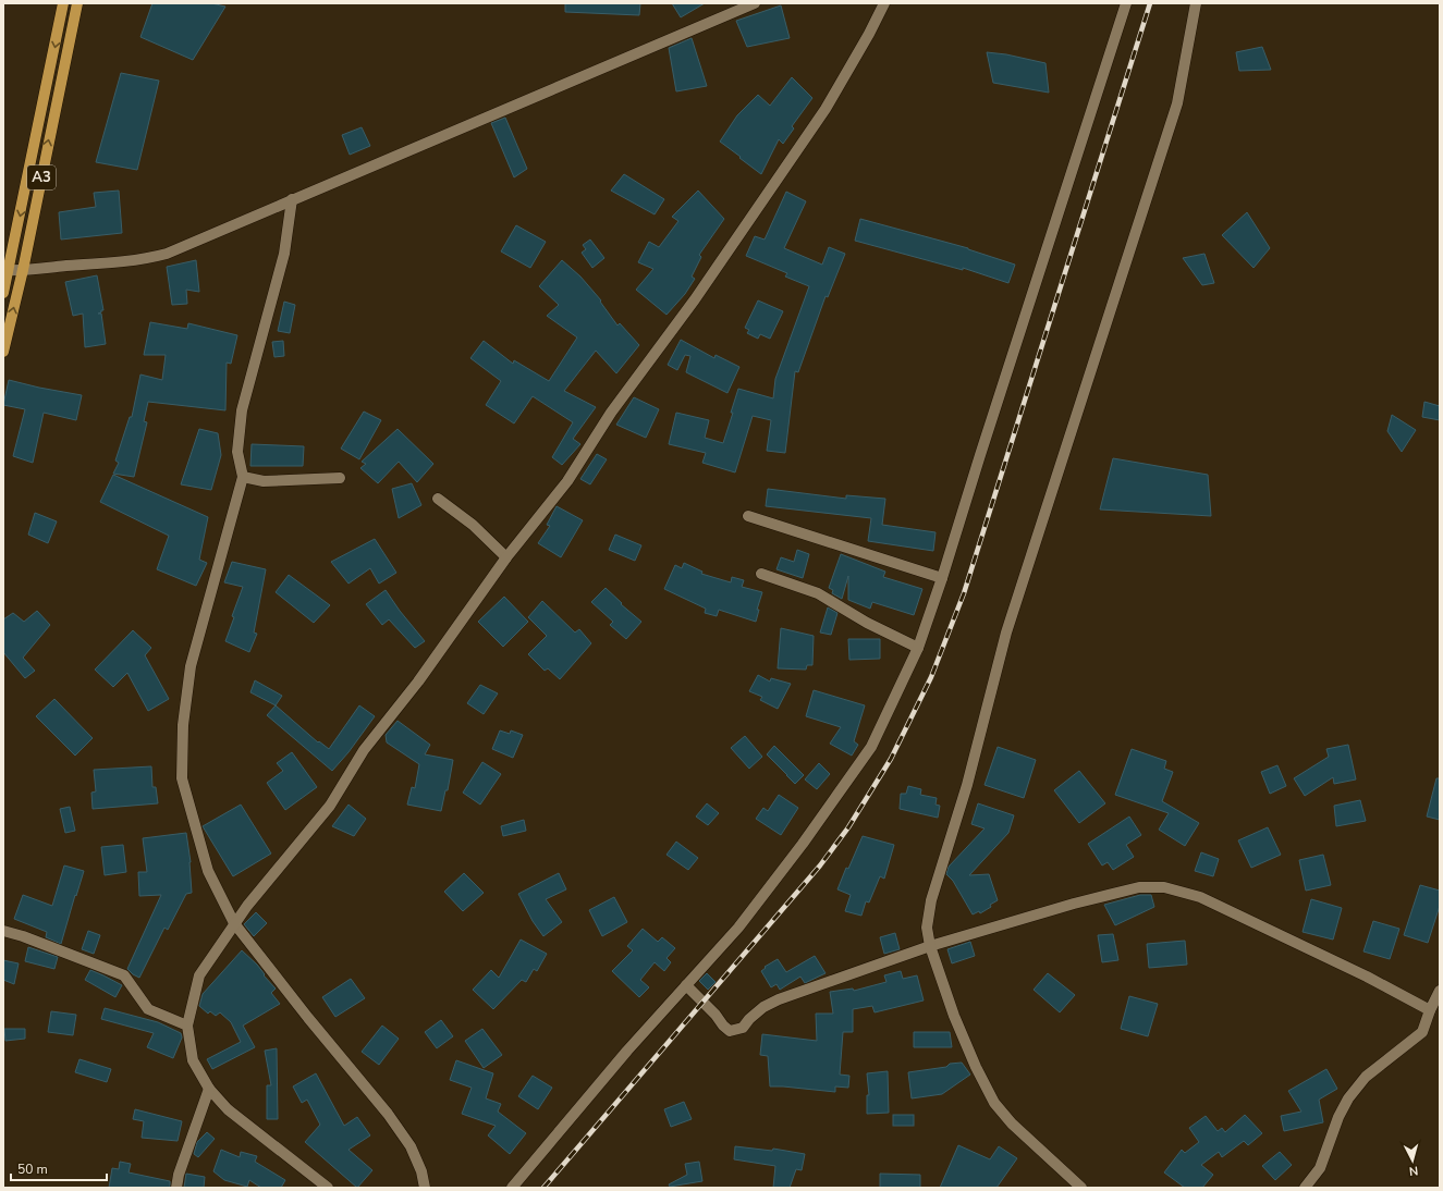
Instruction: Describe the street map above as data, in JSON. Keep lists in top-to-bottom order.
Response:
{
  "streets": {
    "main road": ["A3"]
  },
  "scale_bar": "50 m",
  "north": "bottom"
}
